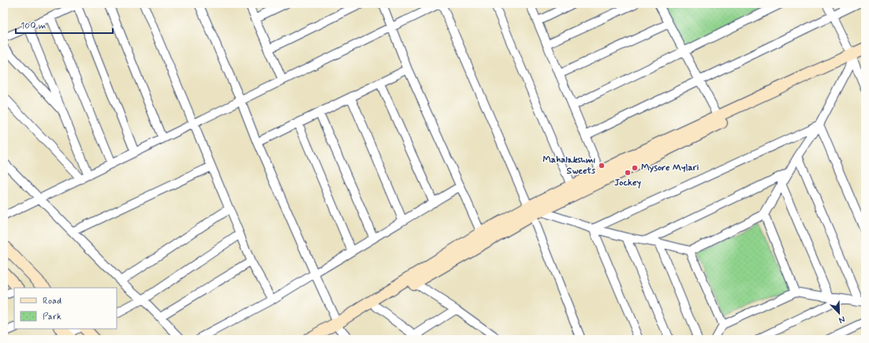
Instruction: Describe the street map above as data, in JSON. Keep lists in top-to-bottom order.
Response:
{
  "places": ["Mahalakshmi Sweets", "Mysore Mylari", "Jockey"],
  "legend": ["Road", "Park"],
  "scale_bar": "100 m",
  "north": "bottom right"
}
